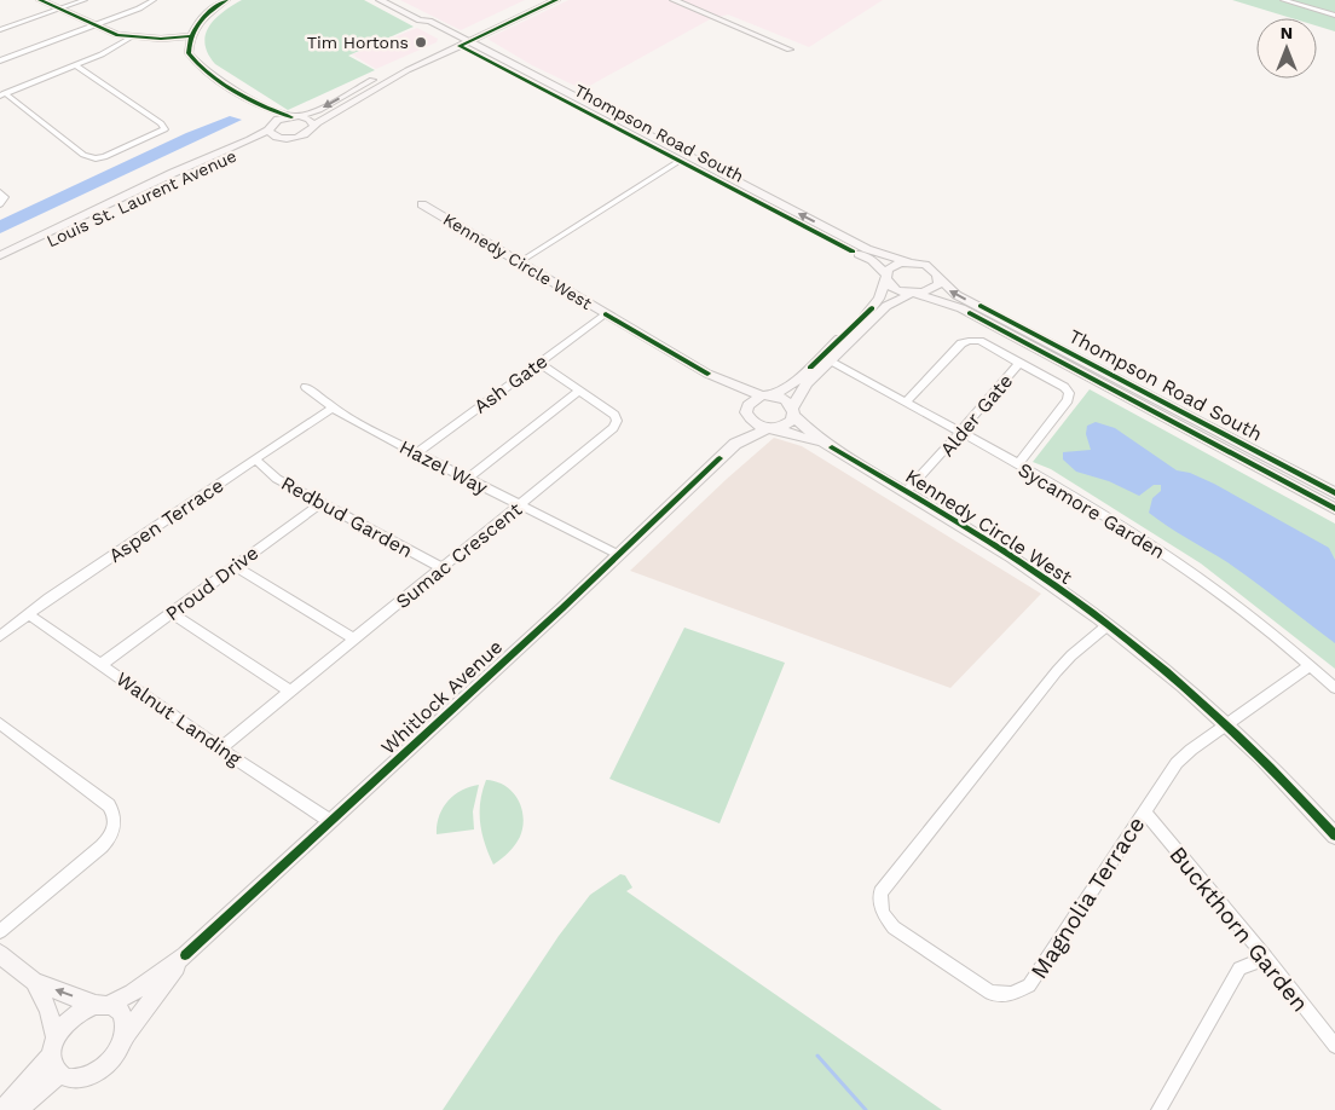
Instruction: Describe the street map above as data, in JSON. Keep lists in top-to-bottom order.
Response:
{
  "streets": {
    "main road": [
      "Thompson Road South",
      "Louis St. Laurent Avenue",
      "Kennedy Circle West",
      "Whitlock Avenue"
    ],
    "street": [
      "Ash Gate",
      "Alder Gate",
      "Hazel Way",
      "Sycamore Garden",
      "Redbud Garden",
      "Aspen Terrace",
      "Sumac Crescent",
      "Proud Drive",
      "Walnut Landing",
      "Magnolia Terrace",
      "Buckthorn Garden"
    ]
  },
  "crossings": [
    ["Kennedy Circle West", "Ash Gate"],
    ["Kennedy Circle West", "Alder Gate"],
    ["Kennedy Circle West", "Whitlock Avenue"],
    ["Kennedy Circle West", "Magnolia Terrace"],
    ["Ash Gate", "Hazel Way"],
    ["Ash Gate", "Sumac Crescent"],
    ["Alder Gate", "Sycamore Garden"],
    ["Hazel Way", "Aspen Terrace"],
    ["Hazel Way", "Sumac Crescent"],
    ["Hazel Way", "Whitlock Avenue"],
    ["Sycamore Garden", "Magnolia Terrace"],
    ["Redbud Garden", "Aspen Terrace"],
    ["Redbud Garden", "Sumac Crescent"],
    ["Redbud Garden", "Proud Drive"],
    ["Aspen Terrace", "Walnut Landing"],
    ["Sumac Crescent", "Walnut Landing"],
    ["Proud Drive", "Walnut Landing"],
    ["Whitlock Avenue", "Walnut Landing"],
    ["Magnolia Terrace", "Buckthorn Garden"]
  ],
  "places": ["Tim Hortons"],
  "north": "top"
}
